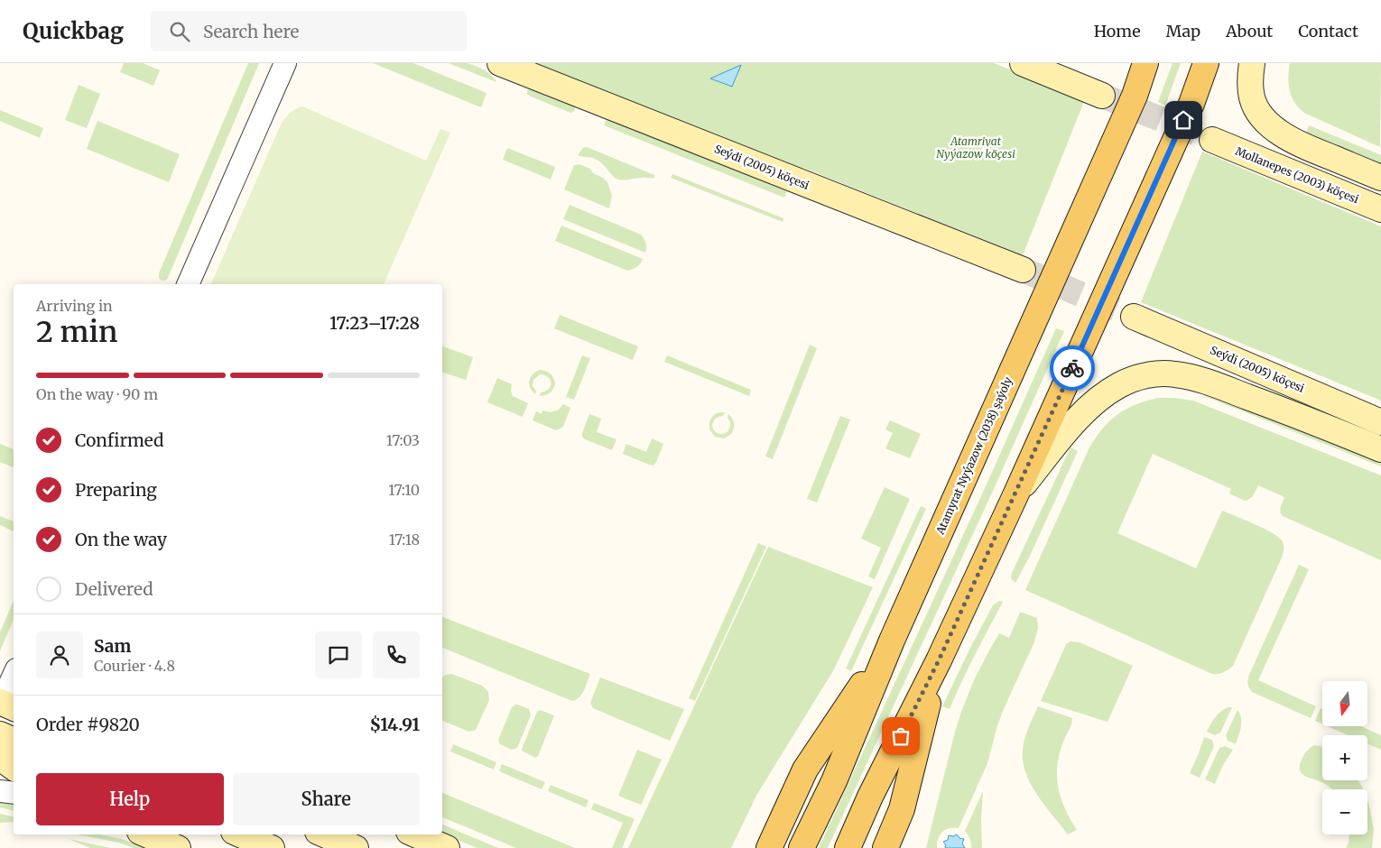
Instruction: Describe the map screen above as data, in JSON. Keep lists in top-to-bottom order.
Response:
{
  "streets": {
    "main road": ["Atamyrat Nyýazow (2038) şaýoly"],
    "street": ["Seýdi (2005) köçesi", "Mollanepes (2003) köçesi"]
  },
  "parks": ["Atamriyat Nyýazow köçesi"],
  "north": "bottom",
  "page": {
    "header": "Quickbag",
    "search": "Search here",
    "nav": [
      "Home",
      "Map",
      "About",
      "Contact"
    ],
    "heading": ["2 min", "Arriving in", "17:23–17:28"],
    "panel": [
      "Sam",
      "Courier · 4.8",
      "Order #9820",
      "$14.91"
    ],
    "bar": "On the way · 90 m",
    "list": [
      ["Confirmed", "17:03"],
      ["Preparing", "17:10"],
      ["On the way", "17:18"],
      "Delivered"
    ],
    "map_buttons": ["+", "−"],
    "buttons": ["Help", "Share"]
  }
}
